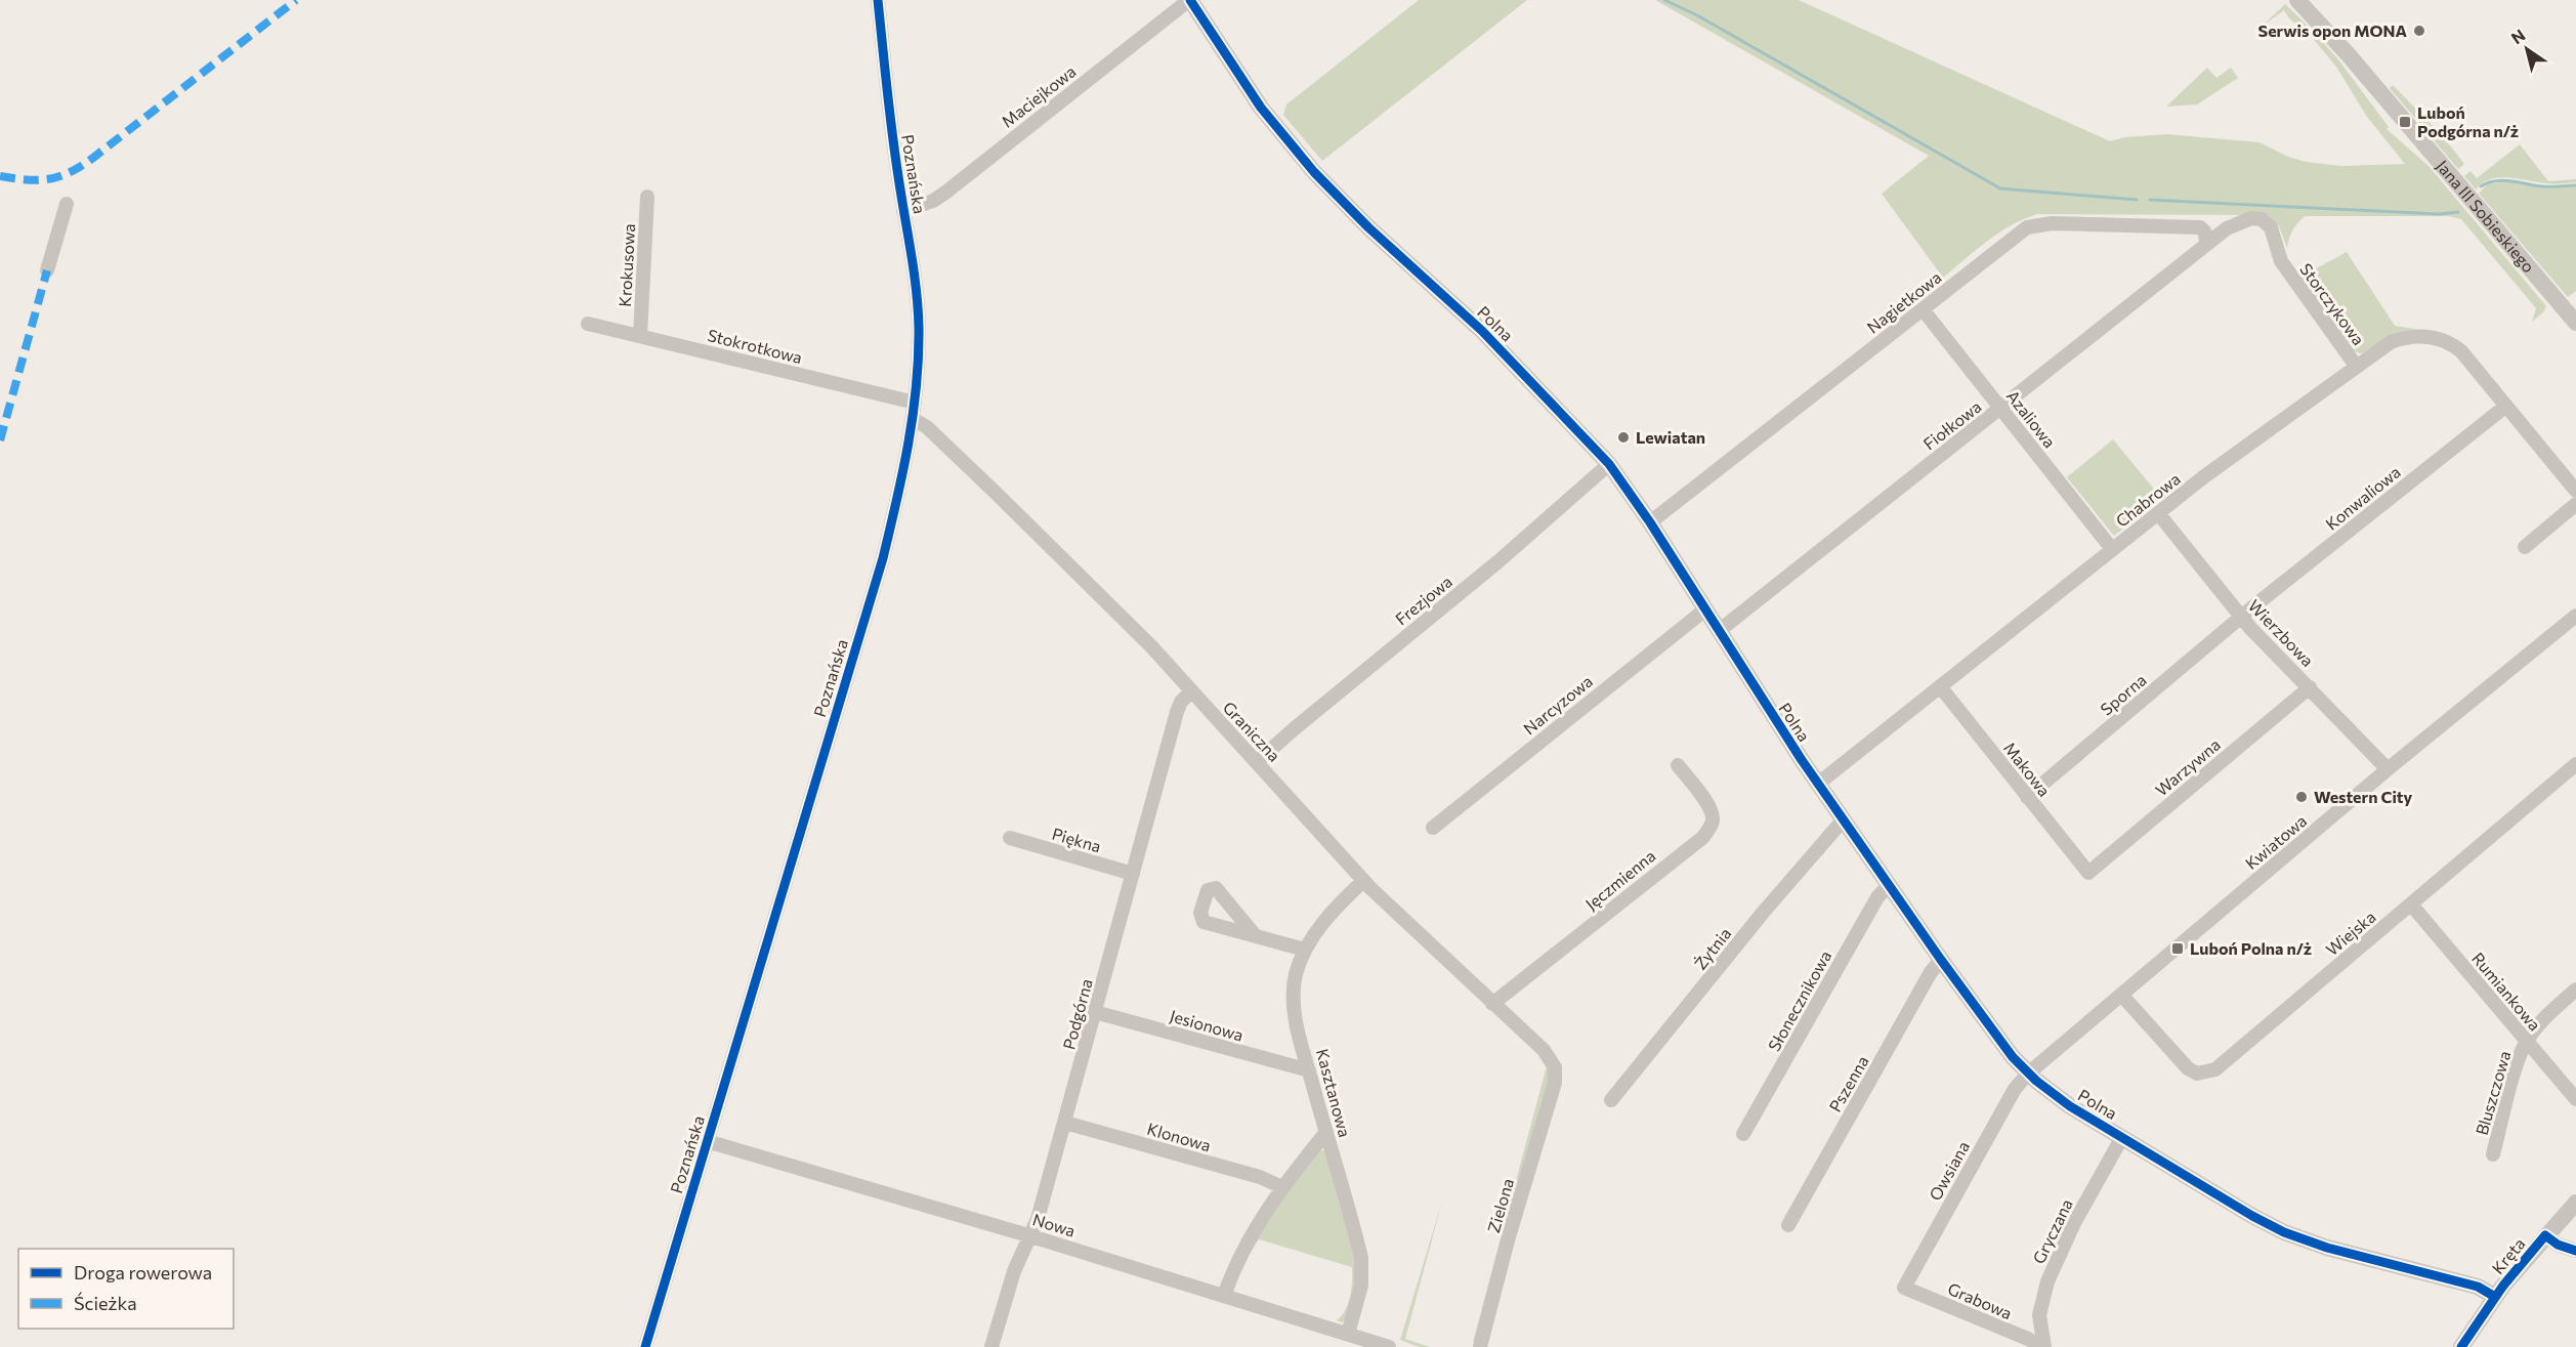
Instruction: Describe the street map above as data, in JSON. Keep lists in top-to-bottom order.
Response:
{
  "streets": {
    "street": [
      "Maciejkowa",
      "Poznańska",
      "Jana III Sobieskiego",
      "Krokusowa",
      "Nagietkowa",
      "Storczykowa",
      "Polna",
      "Stokrotkowa",
      "Azaliowa",
      "Fiołkowa",
      "Konwaliowa",
      "Chabrowa",
      "Frezjowa",
      "Wierzbowa",
      "Sporna",
      "Narcyzowa",
      "Graniczna",
      "Warzywna",
      "Makowa",
      "Piękna",
      "Kwiatowa",
      "Jęczmienna",
      "Wiejska",
      "Żytnia",
      "Rumiankowa",
      "Słonecznikowa",
      "Podgórna",
      "Jesionowa",
      "Pszenna",
      "Kasztanowa",
      "Bluszczowa",
      "Klonowa",
      "Owsiana",
      "Zielona",
      "Nowa",
      "Gryczana",
      "Kręta",
      "Grabowa"
    ]
  },
  "crossings": [
    ["Maciejkowa", "Poznańska"],
    ["Maciejkowa", "Polna"],
    ["Poznańska", "Stokrotkowa"],
    ["Poznańska", "Graniczna"],
    ["Poznańska", "Nowa"],
    ["Krokusowa", "Stokrotkowa"],
    ["Nagietkowa", "Storczykowa"],
    ["Nagietkowa", "Polna"],
    ["Nagietkowa", "Azaliowa"],
    ["Nagietkowa", "Fiołkowa"],
    ["Storczykowa", "Fiołkowa"],
    ["Storczykowa", "Chabrowa"],
    ["Polna", "Fiołkowa"],
    ["Polna", "Chabrowa"],
    ["Polna", "Frezjowa"],
    ["Polna", "Narcyzowa"],
    ["Polna", "Kwiatowa"],
    ["Polna", "Żytnia"],
    ["Polna", "Słonecznikowa"],
    ["Polna", "Pszenna"],
    ["Polna", "Owsiana"],
    ["Polna", "Gryczana"],
    ["Polna", "Kręta"],
    ["Azaliowa", "Fiołkowa"],
    ["Azaliowa", "Chabrowa"],
    ["Konwaliowa", "Chabrowa"],
    ["Konwaliowa", "Wierzbowa"],
    ["Konwaliowa", "Sporna"],
    ["Chabrowa", "Wierzbowa"],
    ["Chabrowa", "Makowa"],
    ["Frezjowa", "Graniczna"],
    ["Wierzbowa", "Sporna"],
    ["Wierzbowa", "Warzywna"],
    ["Wierzbowa", "Kwiatowa"],
    ["Sporna", "Makowa"],
    ["Graniczna", "Jęczmienna"],
    ["Graniczna", "Podgórna"],
    ["Graniczna", "Kasztanowa"],
    ["Graniczna", "Zielona"],
    ["Warzywna", "Makowa"],
    ["Piękna", "Podgórna"],
    ["Kwiatowa", "Wiejska"],
    ["Kwiatowa", "Owsiana"],
    ["Wiejska", "Rumiankowa"],
    ["Rumiankowa", "Bluszczowa"],
    ["Podgórna", "Jesionowa"],
    ["Podgórna", "Klonowa"],
    ["Podgórna", "Nowa"],
    ["Jesionowa", "Kasztanowa"],
    ["Kasztanowa", "Nowa"],
    ["Owsiana", "Grabowa"],
    ["Gryczana", "Grabowa"]
  ],
  "places": {
    "other": ["Serwis opon MONA", "Lewiatan", "Western City"],
    "transit": ["Luboń Podgórna n/ż", "Luboń Polna n/ż"]
  },
  "legend": ["Droga rowerowa", "Ścieżka"],
  "north": "top left"
}
